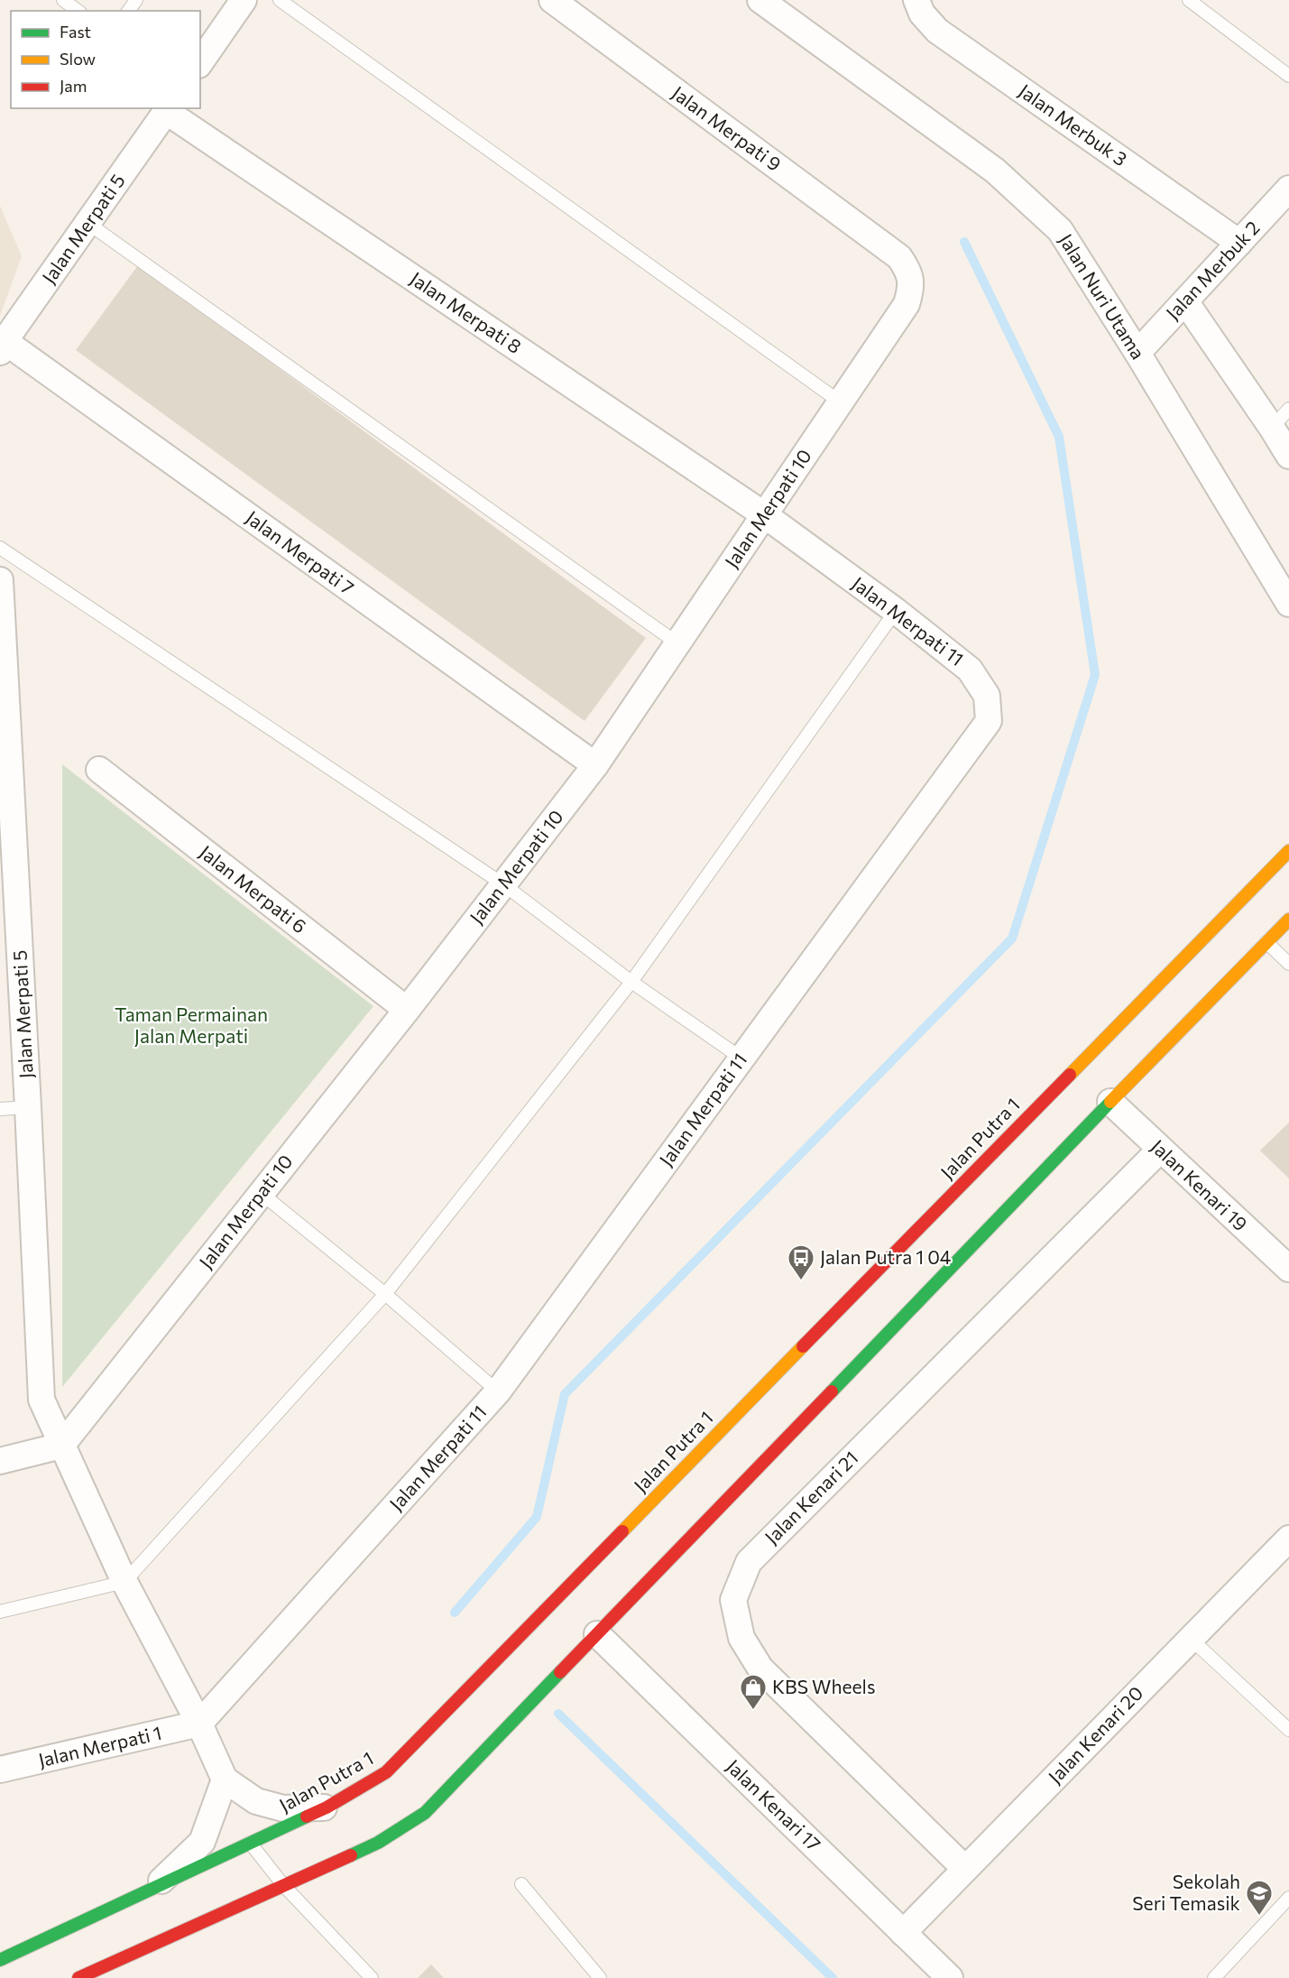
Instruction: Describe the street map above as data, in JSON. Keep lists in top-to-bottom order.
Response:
{
  "streets": {
    "main road": ["Jalan Putra 1"],
    "street": [
      "Jalan Merbuk 3",
      "Jalan Merpati 9",
      "Jalan Merpati 5",
      "Jalan Merbuk 2",
      "Jalan Nuri Utama",
      "Jalan Merpati 8",
      "Jalan Merpati 10",
      "Jalan Merpati 7",
      "Jalan Merpati 11",
      "Jalan Merpati 6",
      "Jalan Kenari 19",
      "Jalan Kenari 21",
      "Jalan Kenari 20",
      "Jalan Merpati 1",
      "Jalan Kenari 17"
    ]
  },
  "crossings": [
    ["Jalan Merbuk 3", "Jalan Merbuk 2"],
    ["Jalan Merpati 9", "Jalan Merpati 10"],
    ["Jalan Merpati 5", "Jalan Merpati 8"],
    ["Jalan Merpati 5", "Jalan Merpati 10"],
    ["Jalan Merpati 5", "Jalan Merpati 7"],
    ["Jalan Merpati 5", "Jalan Merpati 11"],
    ["Jalan Merpati 5", "Jalan Merpati 1"],
    ["Jalan Merbuk 2", "Jalan Nuri Utama"],
    ["Jalan Merpati 8", "Jalan Merpati 10"],
    ["Jalan Merpati 8", "Jalan Merpati 11"],
    ["Jalan Merpati 10", "Jalan Merpati 7"],
    ["Jalan Merpati 10", "Jalan Merpati 11"],
    ["Jalan Merpati 10", "Jalan Merpati 6"],
    ["Jalan Merpati 11", "Jalan Merpati 1"],
    ["Jalan Kenari 19", "Jalan Kenari 21"],
    ["Jalan Kenari 21", "Jalan Kenari 20"],
    ["Jalan Kenari 20", "Jalan Kenari 17"]
  ],
  "parks": ["Taman Permainan Jalan Merpati"],
  "places": {
    "bus stop": ["Jalan Putra 1 04"],
    "shop": ["KBS Wheels"],
    "school or university": ["Sekolah Seri Temasik"]
  },
  "legend": ["Fast", "Slow", "Jam"]
}
